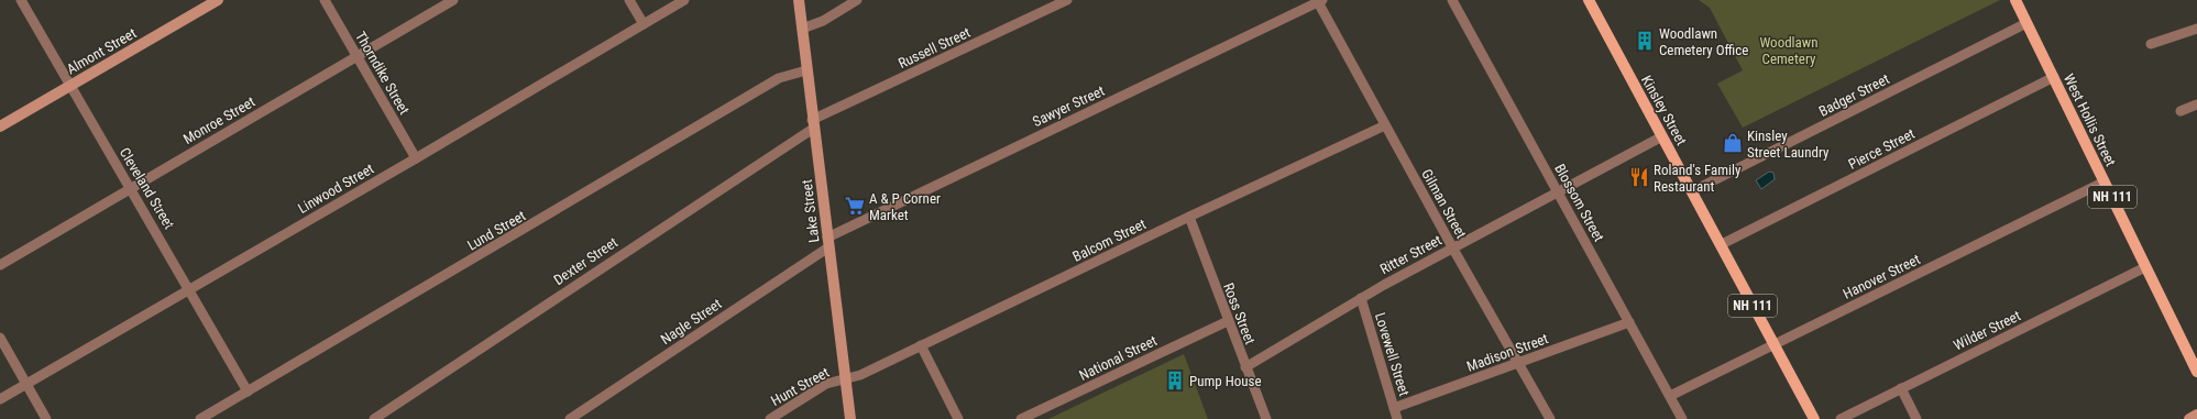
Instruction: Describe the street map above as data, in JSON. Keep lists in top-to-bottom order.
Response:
{
  "streets": {
    "main road": ["Kinsley Street", "West Hollis Street", "NH 111"],
    "street": [
      "Russell Street",
      "Almont Street",
      "Thorndike Street",
      "Badger Street",
      "Sawyer Street",
      "Monroe Street",
      "Pierce Street",
      "Cleveland Street",
      "Linwood Street",
      "Blossom Street",
      "Gilman Street",
      "Lake Street",
      "Lund Street",
      "Balcom Street",
      "Ritter Street",
      "Dexter Street",
      "Hanover Street",
      "Ross Street",
      "Nagle Street",
      "Wilder Street",
      "Madison Street",
      "Lovewell Street",
      "National Street",
      "Hunt Street"
    ]
  },
  "crossings": [
    ["Russell Street", "Lake Street"],
    ["Russell Street", "Dexter Street"],
    ["Almont Street", "Cleveland Street"],
    ["Thorndike Street", "Monroe Street"],
    ["Thorndike Street", "Linwood Street"],
    ["Badger Street", "Kinsley Street"],
    ["Badger Street", "West Hollis Street"],
    ["Sawyer Street", "Gilman Street"],
    ["Sawyer Street", "Lake Street"],
    ["Sawyer Street", "Nagle Street"],
    ["Kinsley Street", "Pierce Street"],
    ["Kinsley Street", "Ritter Street"],
    ["Kinsley Street", "Hanover Street"],
    ["Monroe Street", "Cleveland Street"],
    ["West Hollis Street", "Pierce Street"],
    ["West Hollis Street", "Hanover Street"],
    ["West Hollis Street", "Wilder Street"],
    ["Cleveland Street", "Linwood Street"],
    ["Cleveland Street", "Lund Street"],
    ["Blossom Street", "Ritter Street"],
    ["Blossom Street", "Hanover Street"],
    ["Blossom Street", "Madison Street"],
    ["Gilman Street", "Balcom Street"],
    ["Gilman Street", "Ritter Street"],
    ["Gilman Street", "Madison Street"],
    ["Lake Street", "Lund Street"],
    ["Lake Street", "Balcom Street"],
    ["Lake Street", "Dexter Street"],
    ["Lake Street", "Nagle Street"],
    ["Lake Street", "Hunt Street"],
    ["Balcom Street", "Ross Street"],
    ["Balcom Street", "Hunt Street"],
    ["Ritter Street", "Ross Street"],
    ["Ritter Street", "Lovewell Street"],
    ["Ross Street", "National Street"],
    ["Madison Street", "Lovewell Street"]
  ],
  "parks": ["Woodlawn Cemetery"],
  "places": {
    "building": ["Woodlawn Cemetery Office", "Pump House"],
    "shop": ["Kinsley Street Laundry"],
    "restaurant": ["Roland's Family Restaurant"],
    "supermarket": ["A & P Corner Market"]
  }
}
